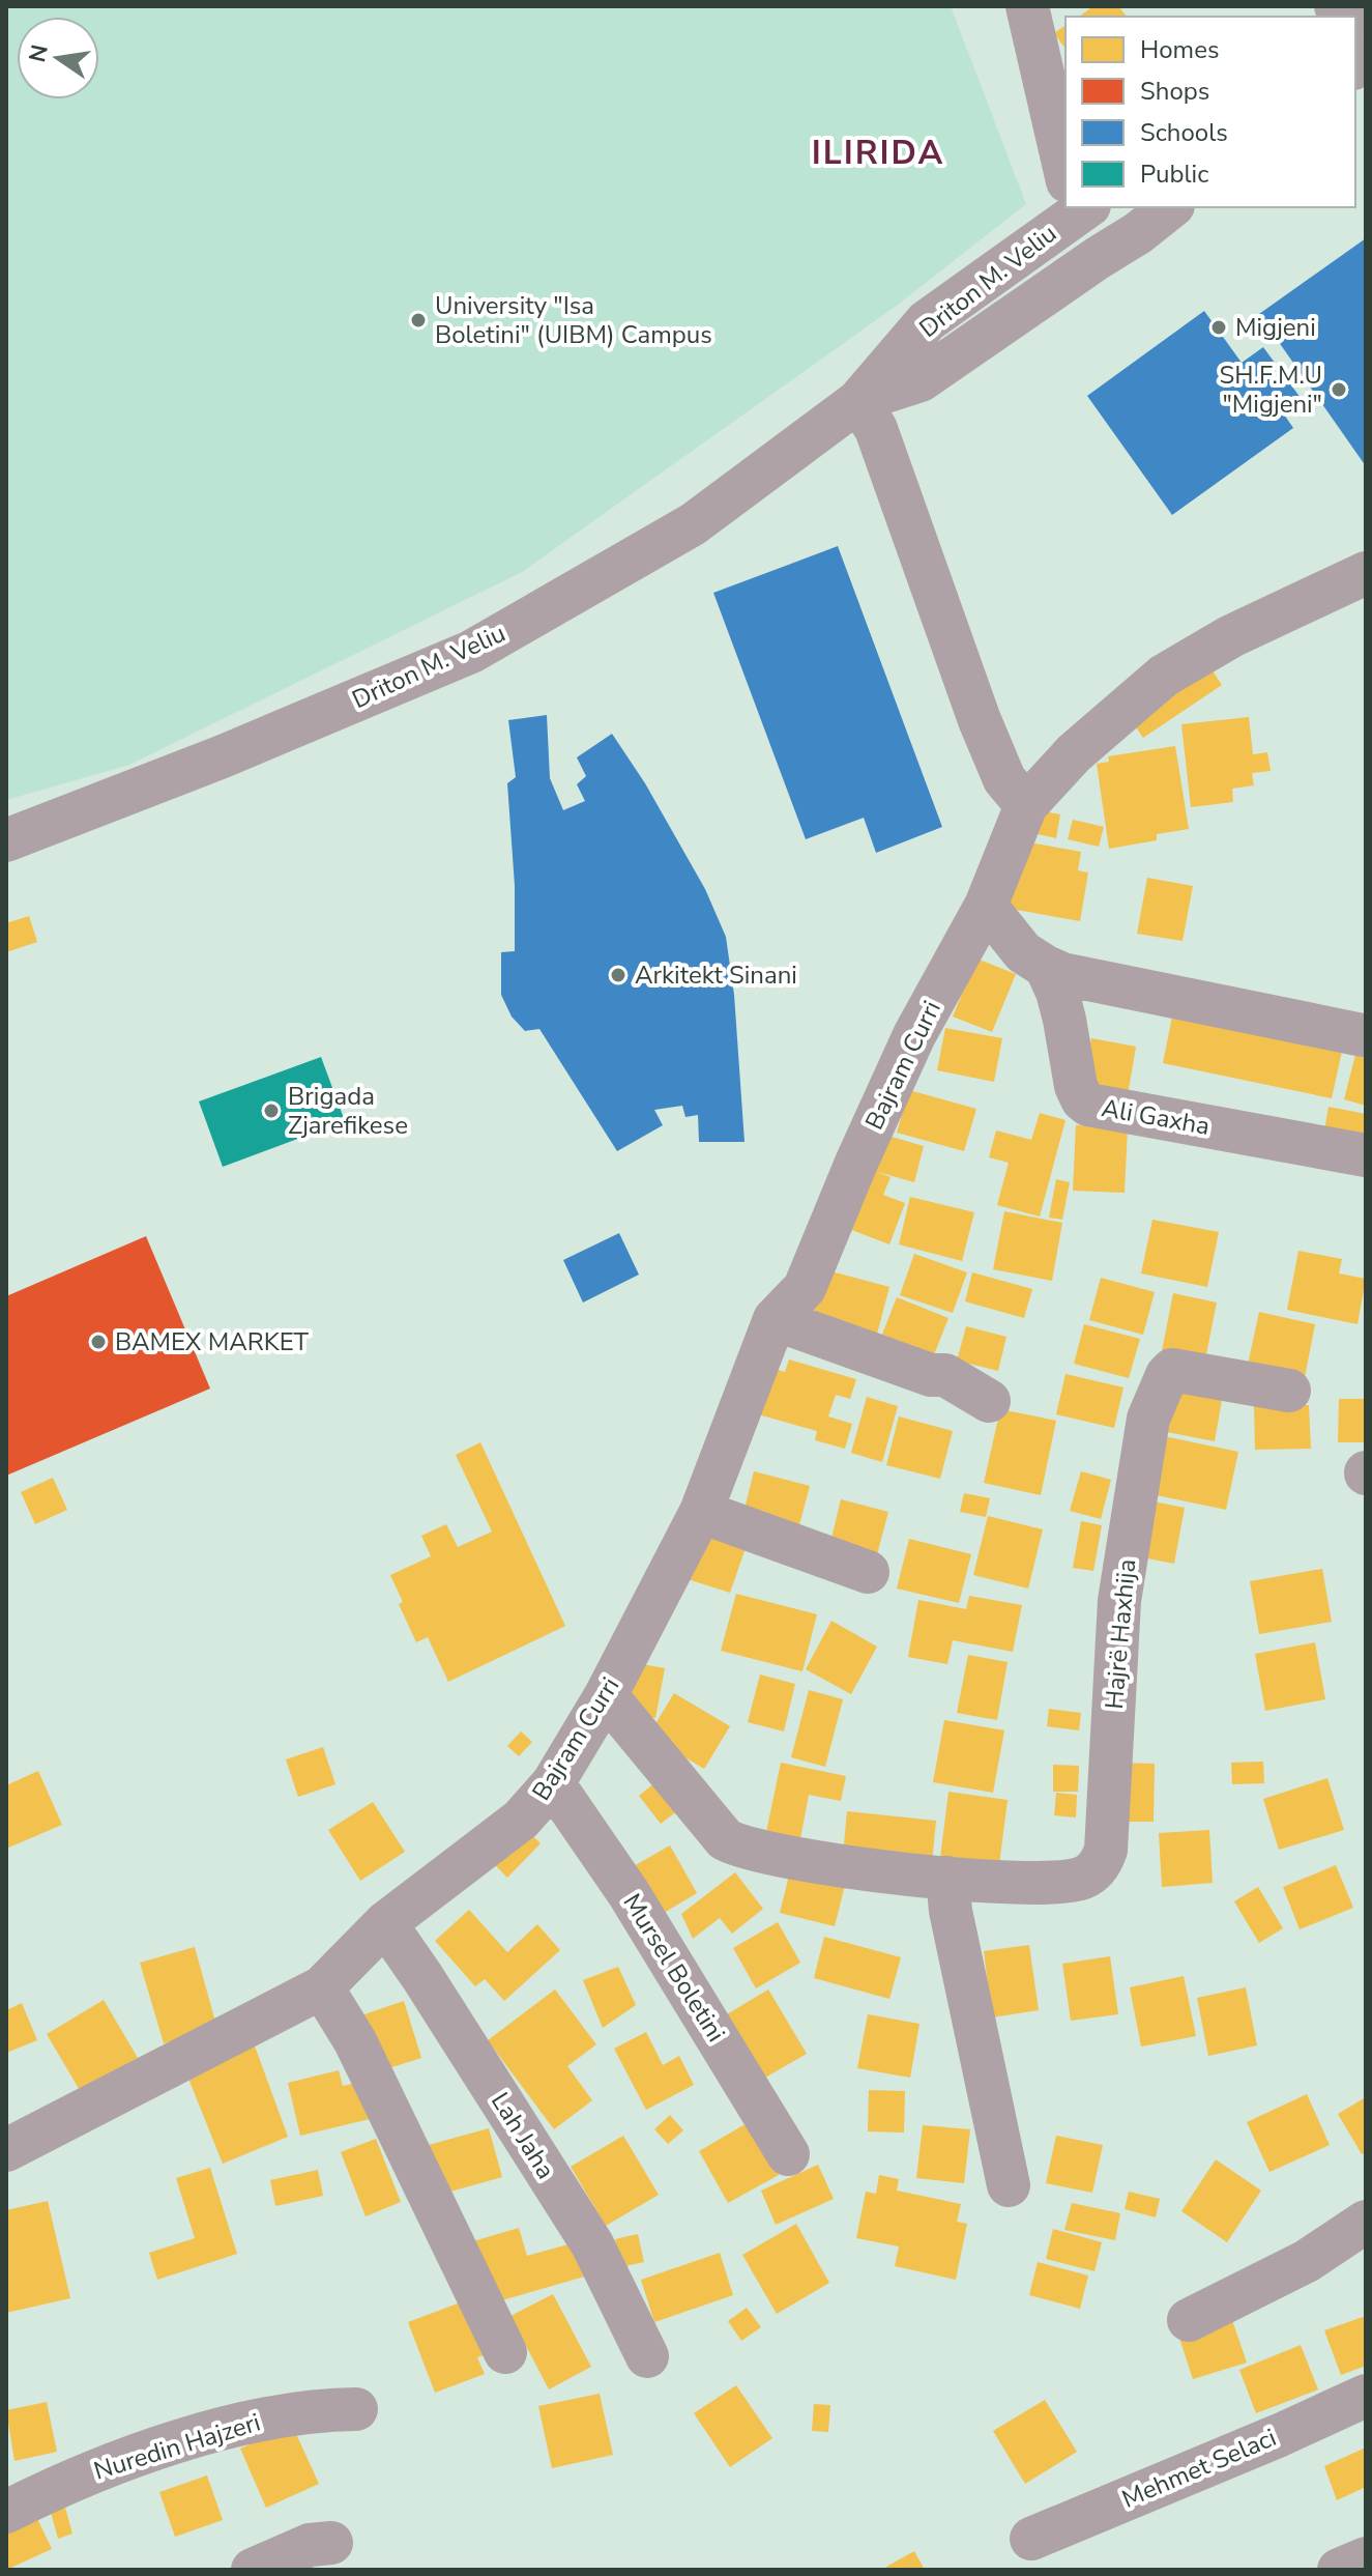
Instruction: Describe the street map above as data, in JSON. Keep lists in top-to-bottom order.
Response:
{
  "streets": {
    "street": [
      "Driton M. Veliu",
      "Bajram Curri",
      "Ali Gaxha",
      "Hajrë Haxhija",
      "Mursel Boletini",
      "Lah Jaha",
      "Nuredin Hajzeri",
      "Mehmet Selaci"
    ]
  },
  "crossings": [
    ["Bajram Curri", "Hajrë Haxhija"],
    ["Bajram Curri", "Mursel Boletini"],
    ["Bajram Curri", "Lah Jaha"]
  ],
  "districts": ["ILIRIDA"],
  "places": [
    "University \"Isa Boletini\" (UIBM) Campus",
    "Migjeni",
    "SH.F.M.U \"Migjeni\"",
    "Arkitekt Sinani",
    "Brigada Zjarefikese",
    "BAMEX MARKET"
  ],
  "legend": [
    "Homes",
    "Shops",
    "Schools",
    "Public"
  ],
  "north": "left"
}
